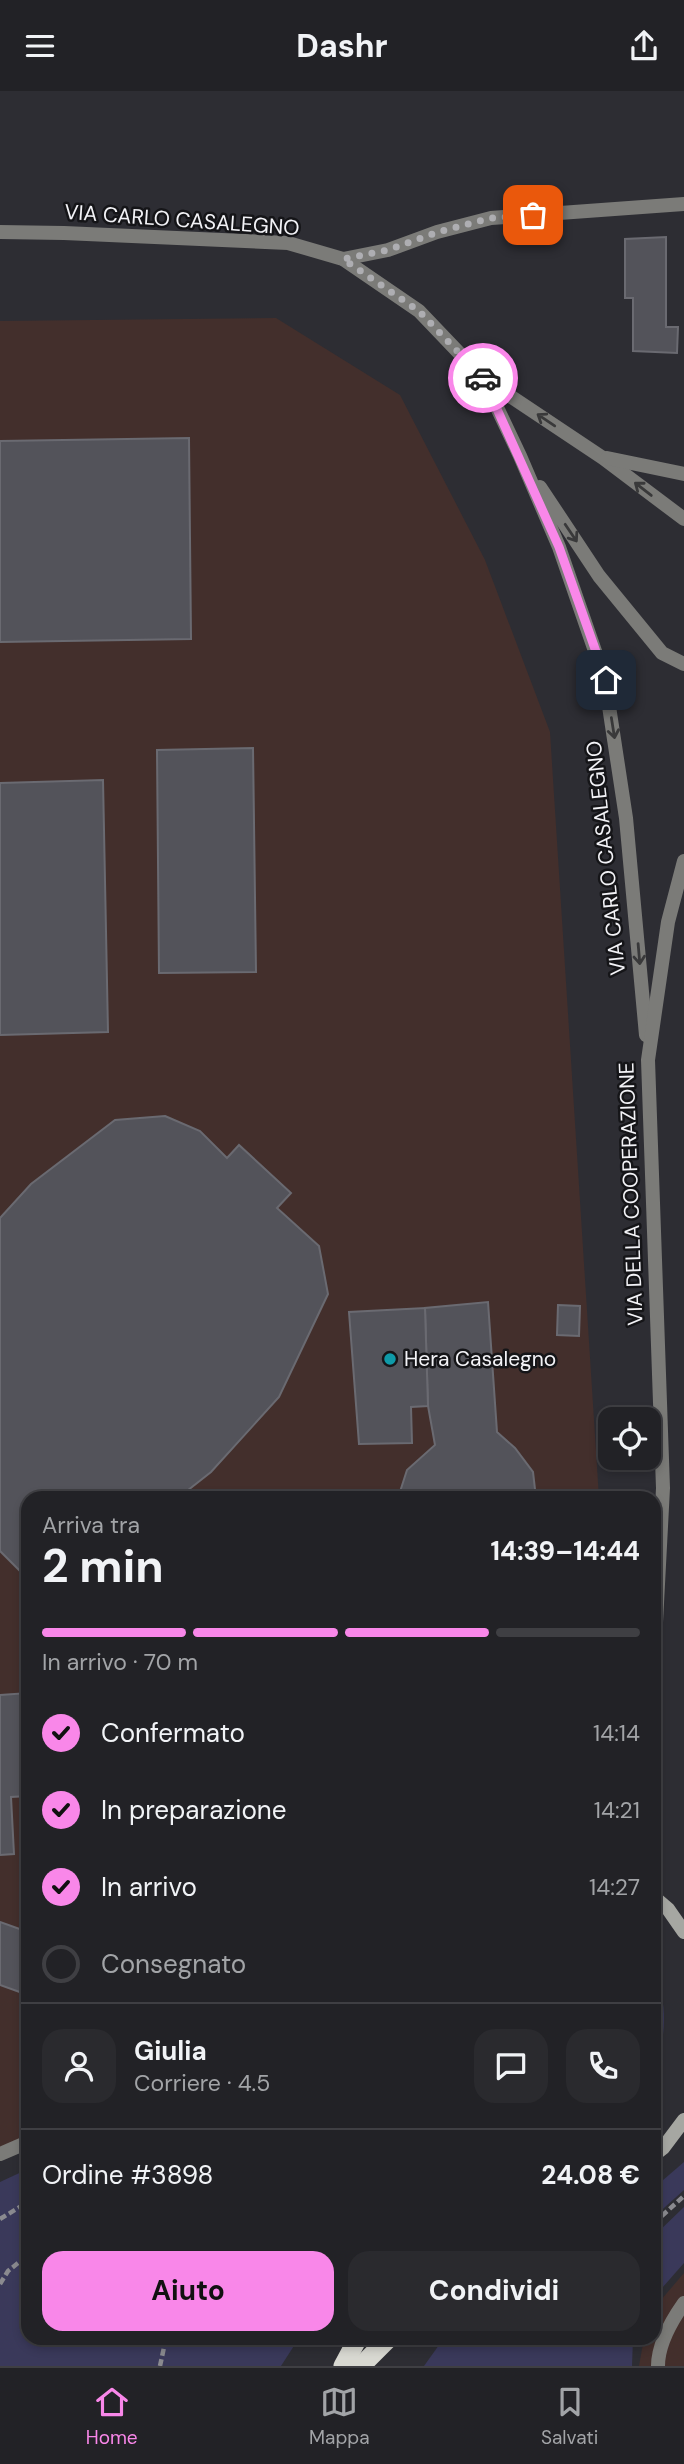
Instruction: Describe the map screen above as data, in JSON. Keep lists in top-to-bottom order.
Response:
{
  "streets": {
    "street": ["VIA CARLO CASALEGNO", "VIA DELLA COOPERAZIONE"]
  },
  "crossings": [
    ["VIA CARLO CASALEGNO", "VIA DELLA COOPERAZIONE"]
  ],
  "places": ["Hera Casalegno"],
  "page": {
    "header": "Dashr",
    "heading": ["2 min", "Arriva tra", "14:39–14:44"],
    "panel": [
      "Giulia",
      "Corriere · 4.5",
      "Ordine #3898",
      "24.08 €"
    ],
    "bar": "In arrivo · 70 m",
    "list": [
      ["Confermato", "14:14"],
      ["In preparazione", "14:21"],
      ["In arrivo", "14:27"],
      "Consegnato"
    ],
    "buttons": ["Aiuto", "Condividi"],
    "tabs": ["Home", "Mappa", "Salvati"]
  }
}
